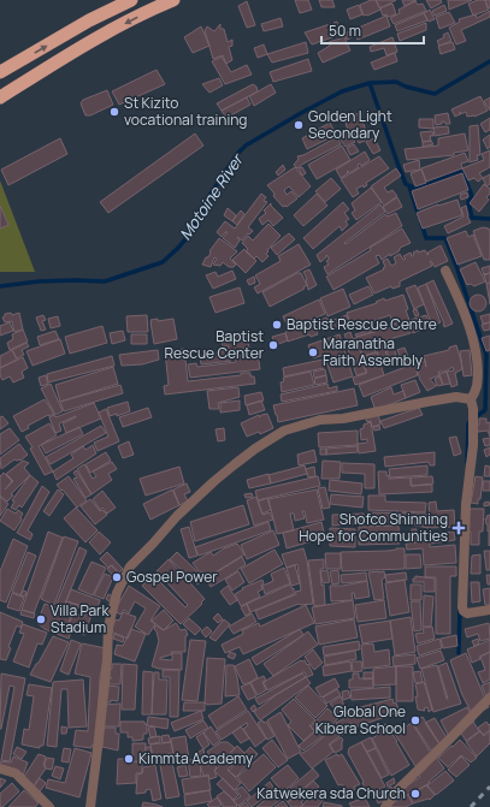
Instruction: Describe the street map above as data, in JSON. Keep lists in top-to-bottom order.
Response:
{
  "water": ["Motoine River"],
  "places": {
    "other": [
      "St Kizito vocational training",
      "Golden Light Secondary",
      "Baptist Rescue Centre",
      "Baptist Rescue Center",
      "Maranatha Faith Assembly",
      "Gospel Power",
      "Villa Park Stadium",
      "Global One Kibera School",
      "Kimmta Academy",
      "Katwekera sda Church"
    ],
    "health": ["Shofco Shinning Hope for Communities"]
  },
  "scale_bar": "50 m"
}
